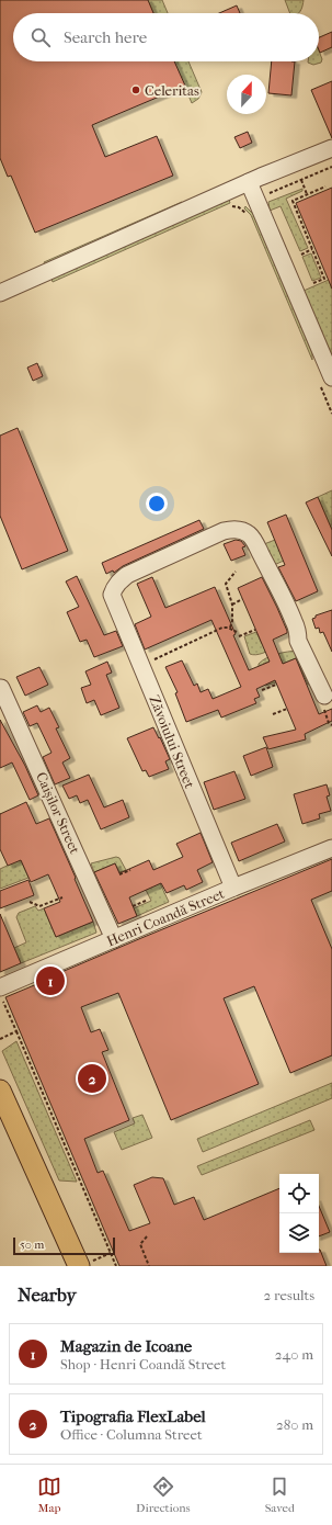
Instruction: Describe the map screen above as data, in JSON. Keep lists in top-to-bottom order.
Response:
{
  "streets": {
    "street": ["Zăvoiului Street", "Caișilor Street", "Henri Coandă Street"]
  },
  "crossings": [
    ["Zăvoiului Street", "Henri Coandă Street"],
    ["Caișilor Street", "Henri Coandă Street"]
  ],
  "places": ["Celeritas"],
  "scale_bar": "50 m",
  "north": "top",
  "page": {
    "search": "Search here",
    "pins": ["1", "2"],
    "scale": "50 m",
    "heading": ["Nearby", "2 results"],
    "list": [
      {
        "mark": "1",
        "name": "Magazin de Icoane",
        "note": "Shop · Henri Coandă Street",
        "value": "240 m"
      },
      {
        "mark": "2",
        "name": "Tipografia FlexLabel",
        "note": "Office · Columna Street",
        "value": "280 m"
      }
    ],
    "nav": ["Map", "Directions", "Saved"]
  }
}
